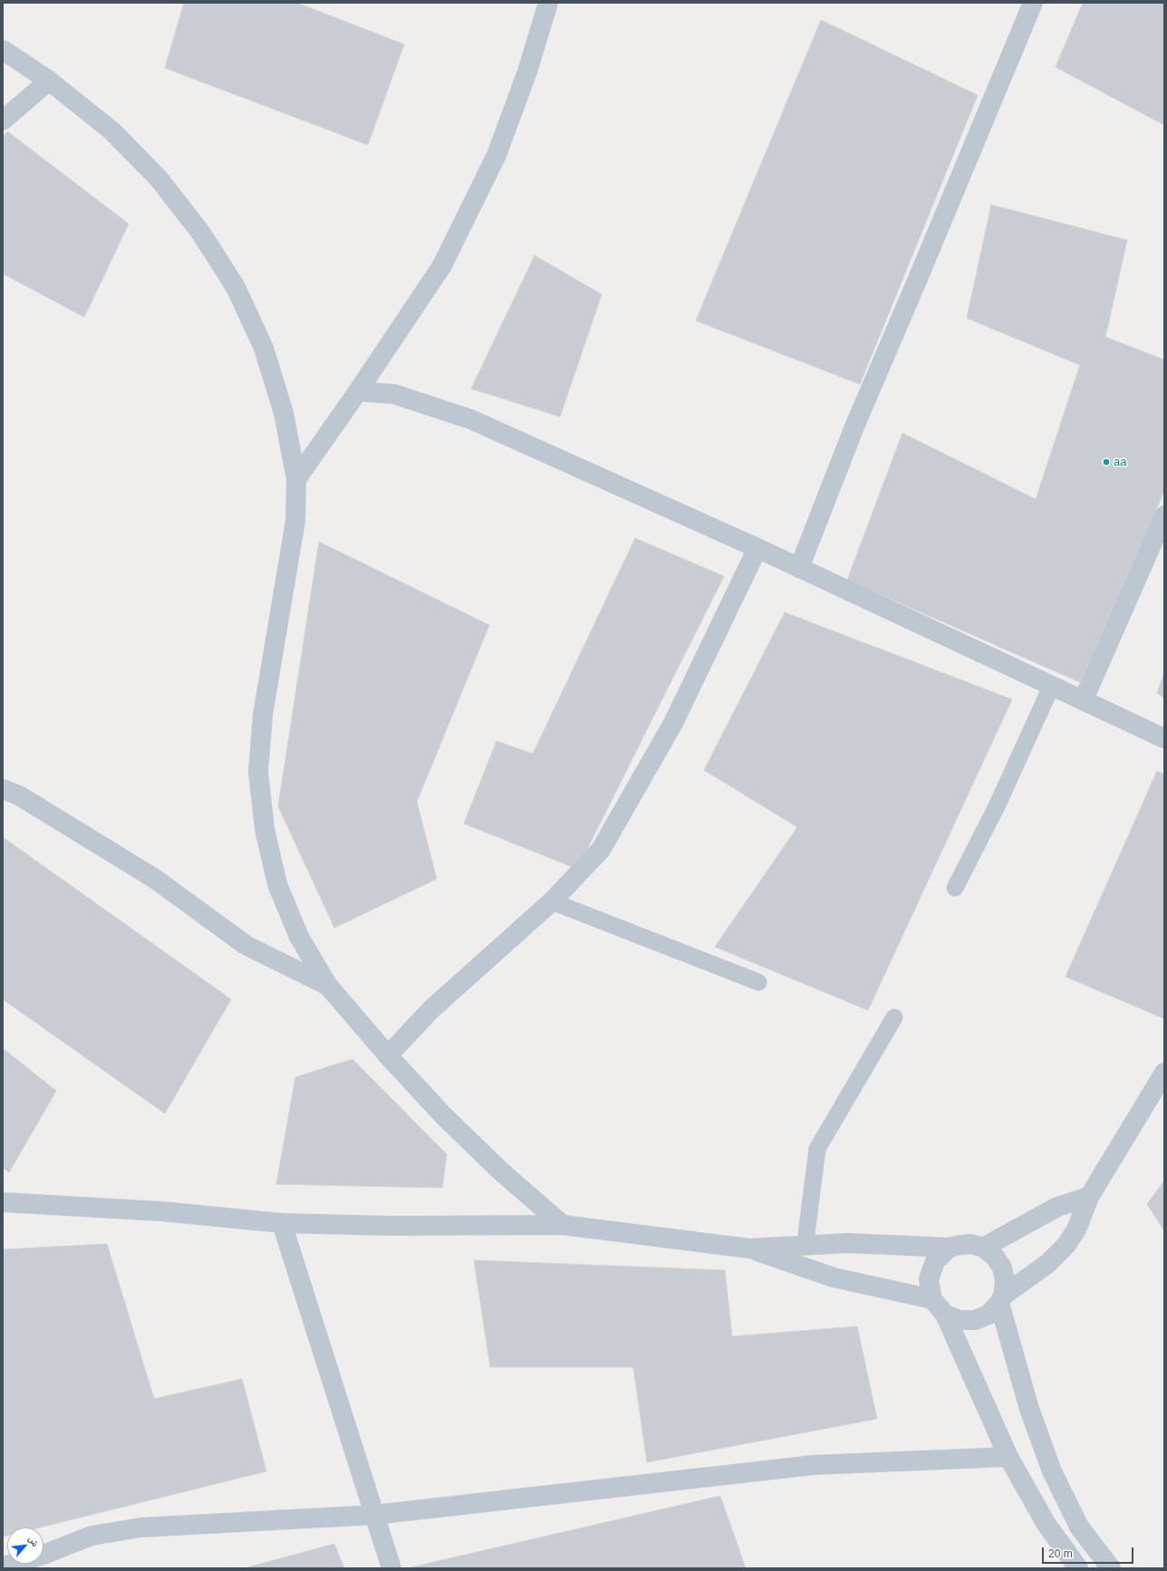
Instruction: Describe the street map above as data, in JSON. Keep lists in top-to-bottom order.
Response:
{
  "places": ["aa"],
  "scale_bar": "20 m",
  "north": "top right"
}
